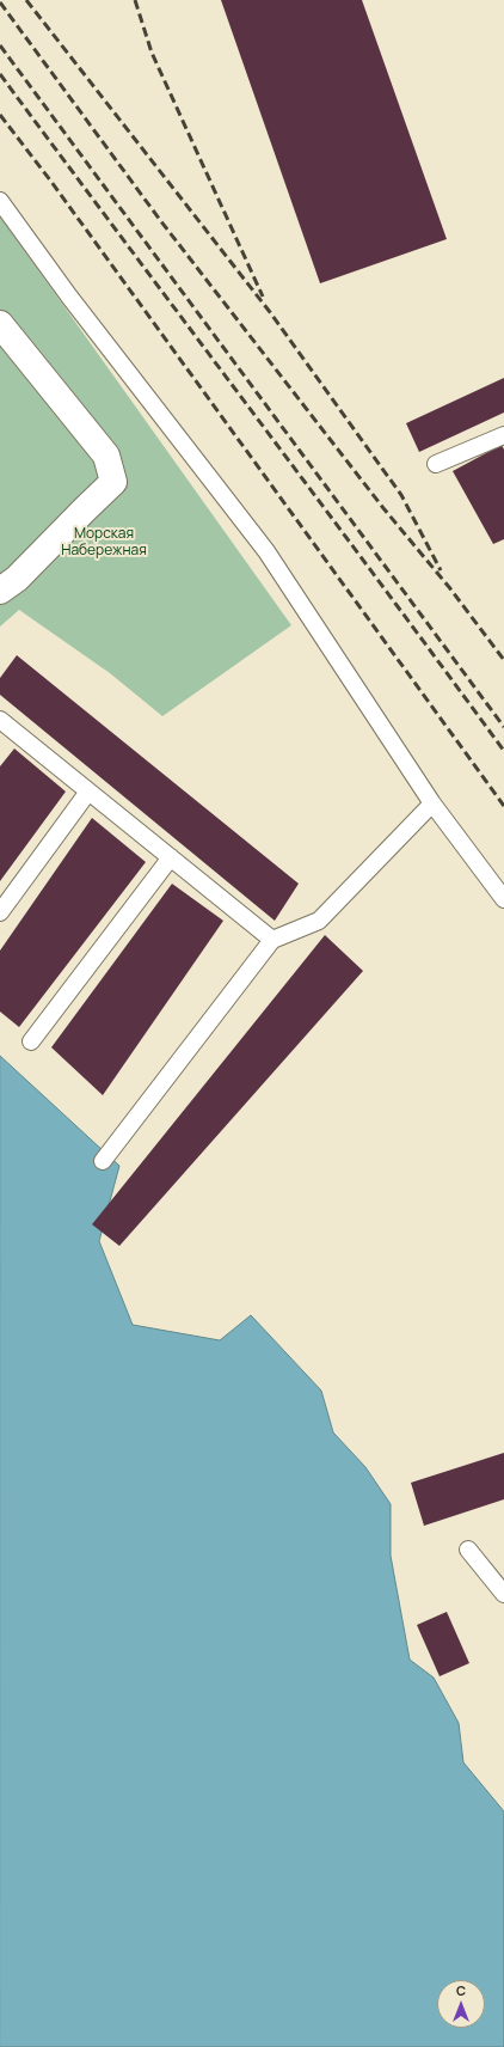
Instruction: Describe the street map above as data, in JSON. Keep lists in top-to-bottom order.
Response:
{
  "parks": ["Морская Набережная"],
  "north": "top"
}
